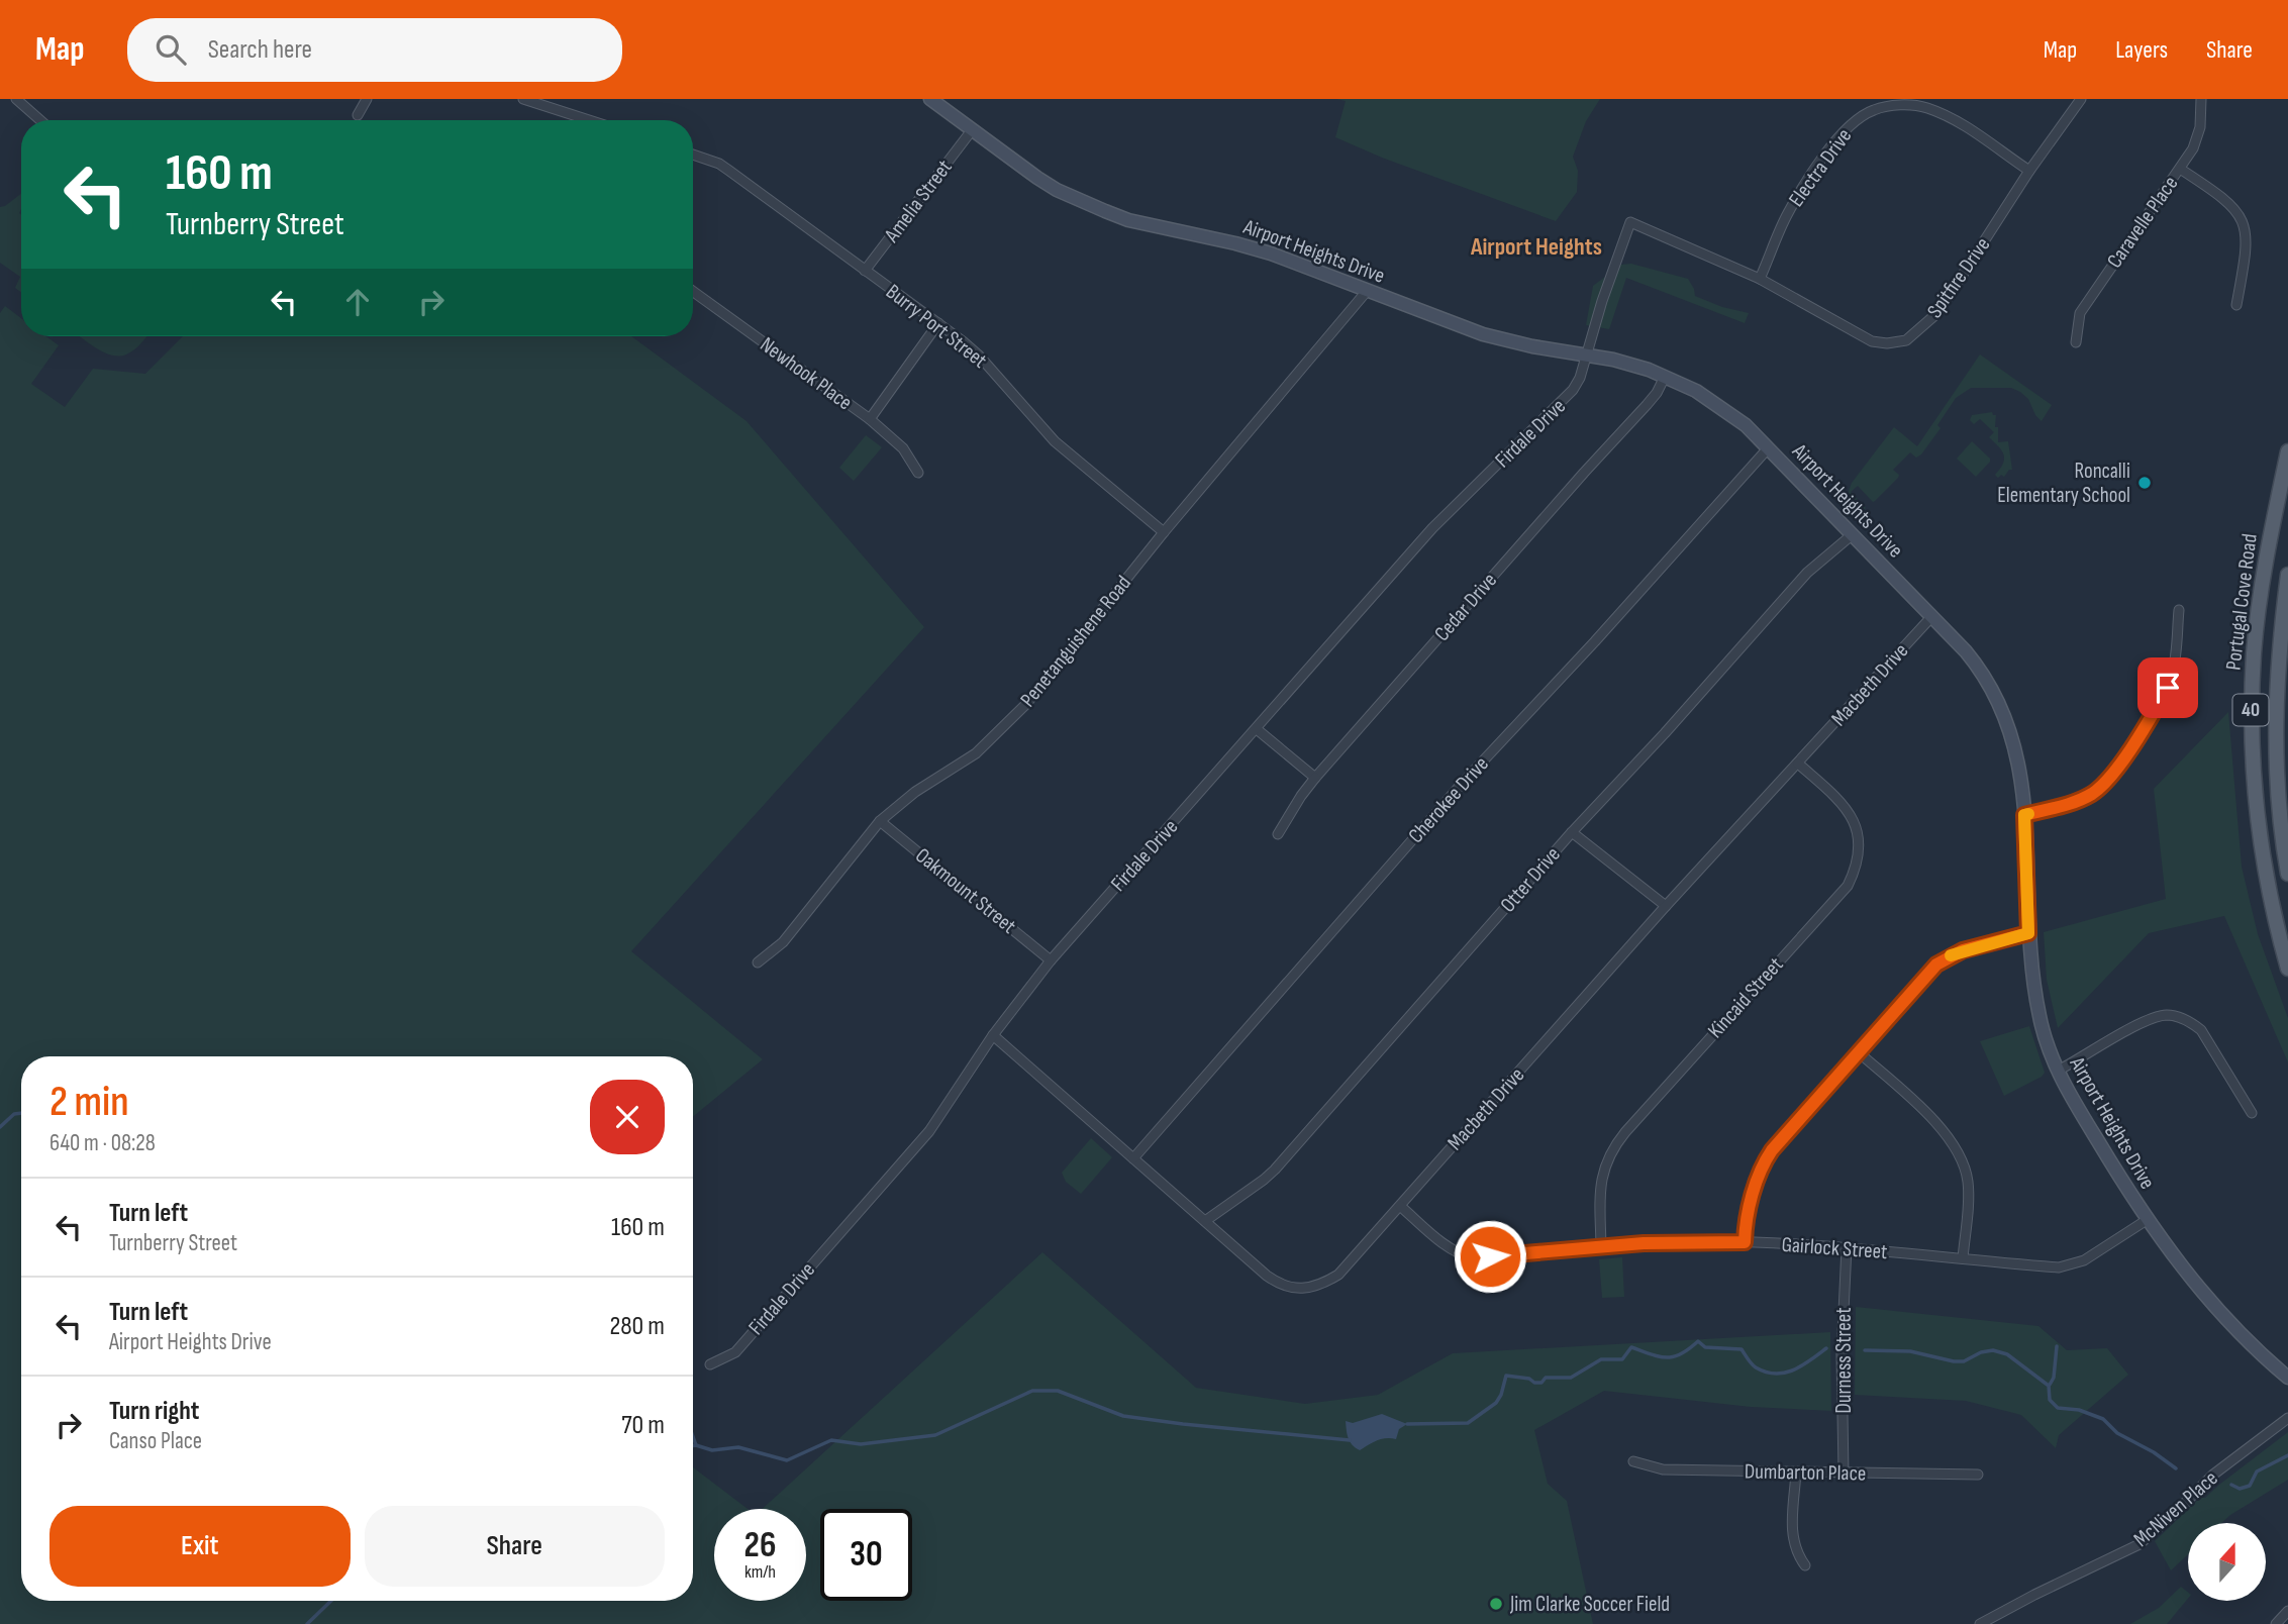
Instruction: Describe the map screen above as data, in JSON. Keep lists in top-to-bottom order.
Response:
{
  "streets": {
    "main road": ["Portugal Cove Road", "40"],
    "street": [
      "Electra Drive",
      "Amelia Street",
      "Caravelle Place",
      "Airport Heights Drive",
      "Spitfire Drive",
      "Burry Port Street",
      "Newhook Place",
      "Firdale Drive",
      "Cedar Drive",
      "Penetanguishene Road",
      "Macbeth Drive",
      "Cherokee Drive",
      "Otter Drive",
      "Oakmount Street",
      "Kincaid Street",
      "Gairlock Street",
      "Durness Street",
      "Dumbarton Place",
      "McNiven Place"
    ]
  },
  "crossings": [
    ["Electra Drive", "Spitfire Drive"],
    ["Amelia Street", "Airport Heights Drive"],
    ["Amelia Street", "Burry Port Street"],
    ["Airport Heights Drive", "Firdale Drive"],
    ["Airport Heights Drive", "Cedar Drive"],
    ["Airport Heights Drive", "Penetanguishene Road"],
    ["Airport Heights Drive", "Macbeth Drive"],
    ["Airport Heights Drive", "Cherokee Drive"],
    ["Airport Heights Drive", "Otter Drive"],
    ["Airport Heights Drive", "Gairlock Street"],
    ["Spitfire Drive", "Firdale Drive"],
    ["Burry Port Street", "Penetanguishene Road"],
    ["Firdale Drive", "Macbeth Drive"],
    ["Firdale Drive", "Oakmount Street"],
    ["Penetanguishene Road", "Oakmount Street"],
    ["Macbeth Drive", "Cherokee Drive"],
    ["Macbeth Drive", "Otter Drive"],
    ["Macbeth Drive", "Kincaid Street"],
    ["Macbeth Drive", "Gairlock Street"],
    ["Kincaid Street", "Gairlock Street"],
    ["Gairlock Street", "Durness Street"],
    ["Durness Street", "Dumbarton Place"]
  ],
  "districts": ["Airport Heights"],
  "places": ["Roncalli Elementary School", "Jim Clarke Soccer Field"],
  "north": "top",
  "page": {
    "header": "Map",
    "search": "Search here",
    "nav": ["Map", "Layers", "Share"],
    "turn": ["160 m", "Turnberry Street"],
    "heading": ["2 min", "640 m · 08:28"],
    "list": [
      {
        "name": "Turn left",
        "note": "Turnberry Street",
        "value": "160 m"
      },
      {
        "name": "Turn left",
        "note": "Airport Heights Drive",
        "value": "280 m"
      },
      {
        "name": "Turn right",
        "note": "Canso Place",
        "value": "70 m"
      }
    ],
    "buttons": ["Exit", "Share"],
    "speed": "26 km/h",
    "limit": "30"
  }
}
